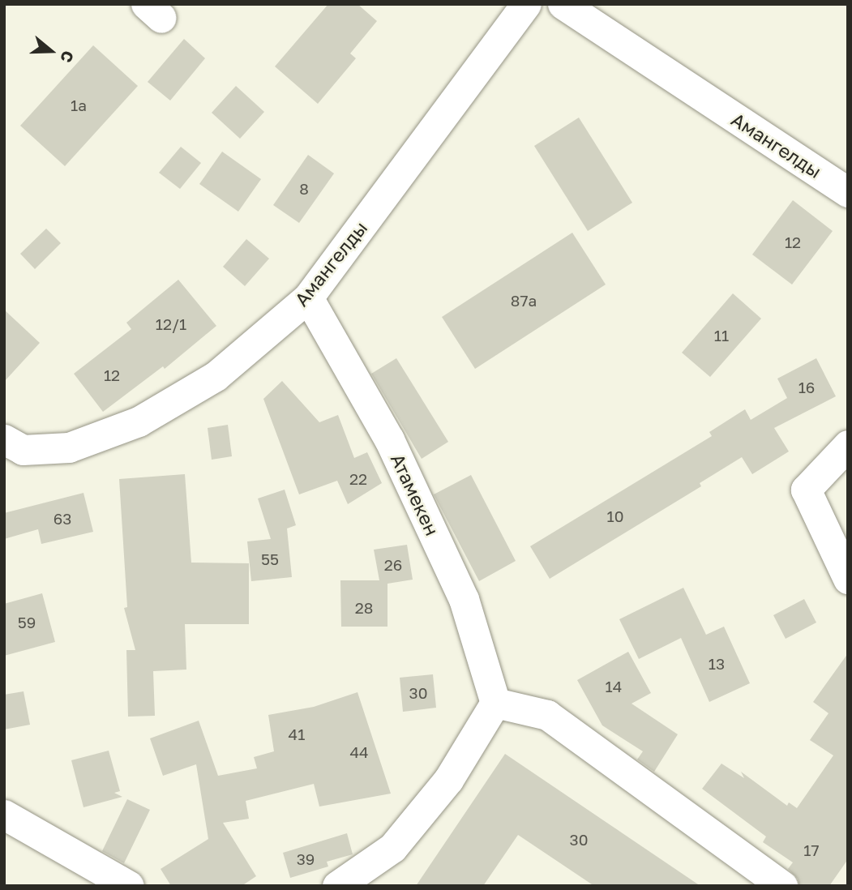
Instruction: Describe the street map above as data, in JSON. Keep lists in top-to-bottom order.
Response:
{
  "streets": {
    "street": ["Амангелды", "Атамекен"]
  },
  "crossings": [
    ["Амангелды", "Атамекен"]
  ],
  "house_numbers": [
    "1а",
    "8",
    "12",
    "87а",
    "12/1",
    "11",
    "12",
    "16",
    "22",
    "10",
    "63",
    "55",
    "26",
    "28",
    "59",
    "13",
    "14",
    "30",
    "41",
    "44",
    "30",
    "17",
    "39"
  ],
  "north": "right"
}
